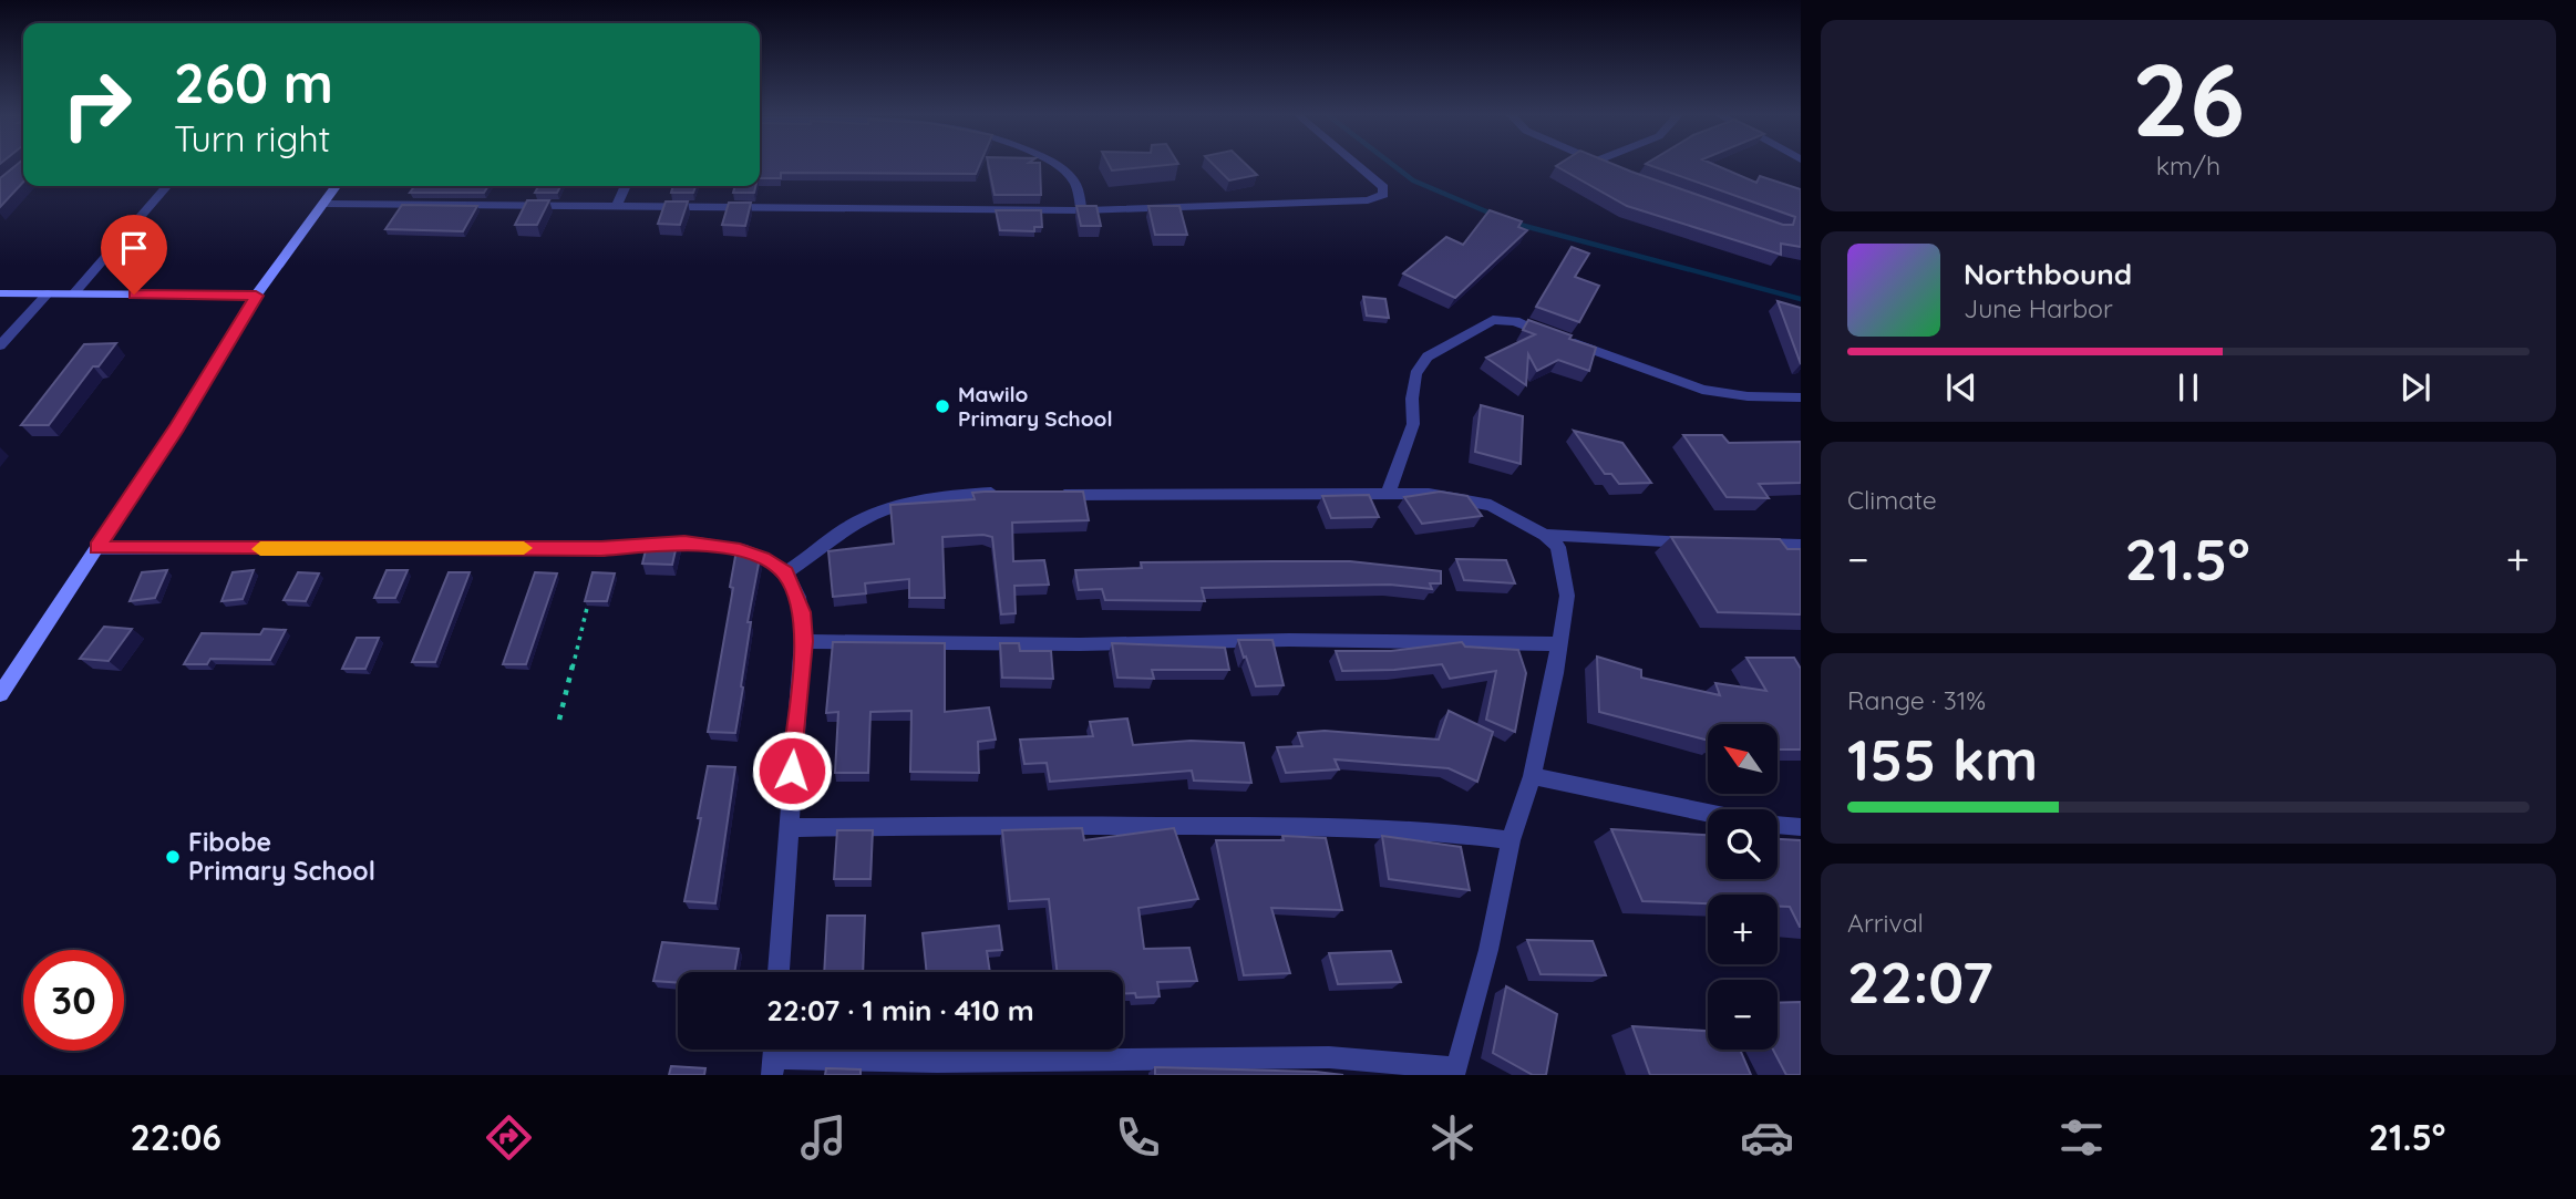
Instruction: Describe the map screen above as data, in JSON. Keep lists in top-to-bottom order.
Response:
{
  "places": ["Mawilo Primary School", "Fibobe Primary School"],
  "north": "top left",
  "page": {
    "tile": [
      ["26", "km/h"],
      "Climate",
      ["Range · 31%", "155 km"],
      ["Arrival", "22:07"]
    ],
    "turn": ["260 m", "Turn right"],
    "song": ["Northbound", "June Harbor"],
    "heat": ["−", "21.5°", "+"],
    "map_buttons": ["+", "−"],
    "limit": "30",
    "trip": "22:07 · 1 min · 410 m",
    "tabs": ["22:06", "21.5°"]
  }
}
